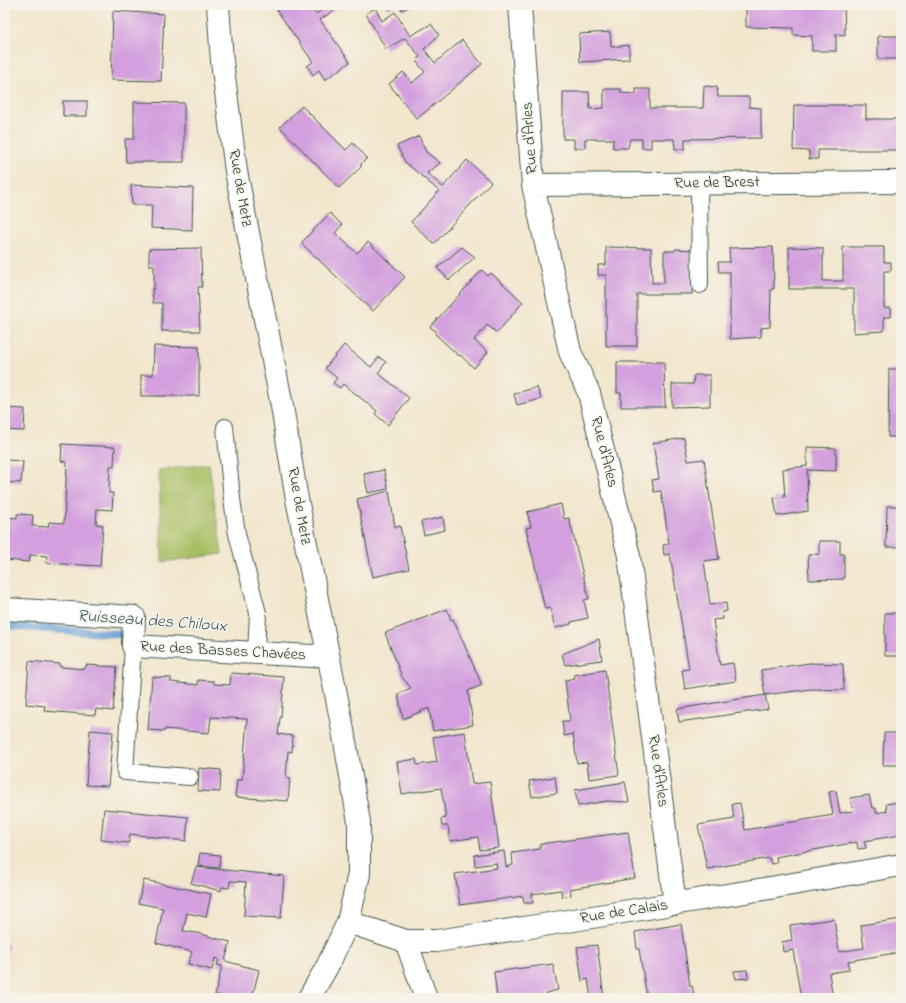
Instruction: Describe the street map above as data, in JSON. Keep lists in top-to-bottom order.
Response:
{
  "streets": {
    "street": [
      "Rue d'Arles",
      "Rue de Brest",
      "Rue de Metz",
      "Rue des Basses Chavées",
      "Rue de Calais"
    ]
  },
  "crossings": [
    ["Rue d'Arles", "Rue de Brest"],
    ["Rue d'Arles", "Rue de Calais"],
    ["Rue de Metz", "Rue des Basses Chavées"],
    ["Rue de Metz", "Rue de Calais"]
  ],
  "water": ["Ruisseau des Chiloux"]
}
